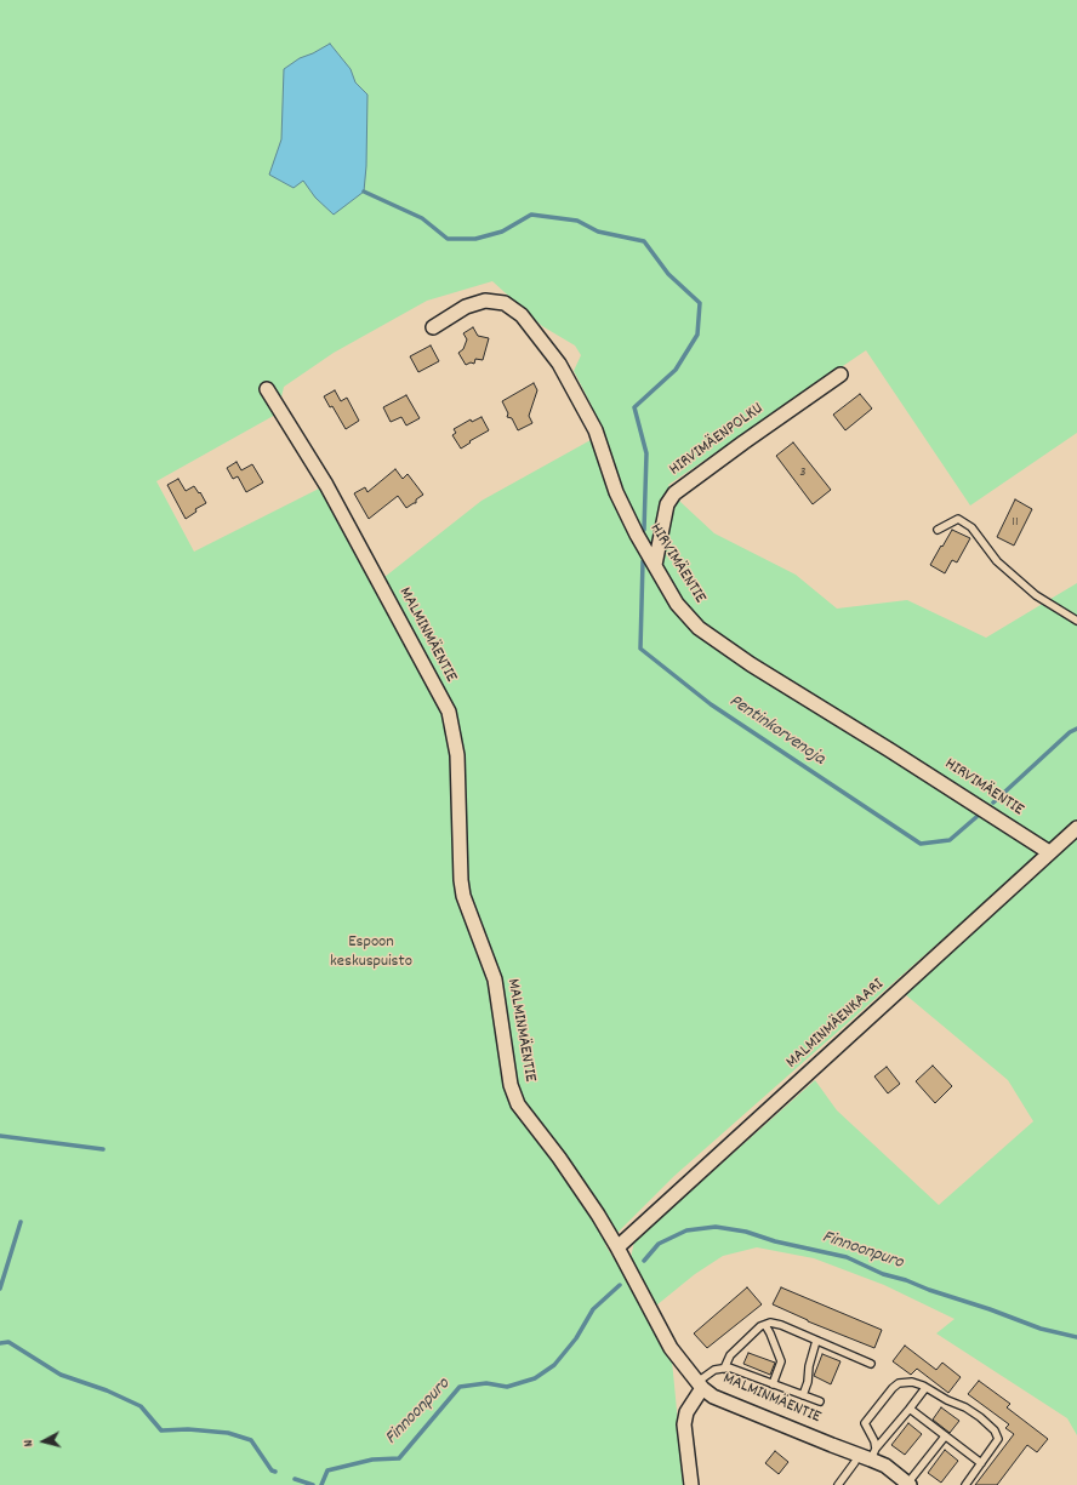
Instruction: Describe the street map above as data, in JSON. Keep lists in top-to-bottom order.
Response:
{
  "streets": {
    "street": [
      "HIRVIMÄENPOLKU",
      "HIRVIMÄENTIE",
      "MALMINMÄENTIE",
      "MALMINMÄENKAARI"
    ]
  },
  "crossings": [
    ["HIRVIMÄENPOLKU", "HIRVIMÄENTIE"],
    ["HIRVIMÄENTIE", "MALMINMÄENKAARI"],
    ["MALMINMÄENTIE", "MALMINMÄENKAARI"]
  ],
  "water": ["Pentinkorvenoja", "Finnoonpuro"],
  "parks": ["Espoon keskuspuisto"],
  "house_numbers": ["3", "11"],
  "north": "left"
}
